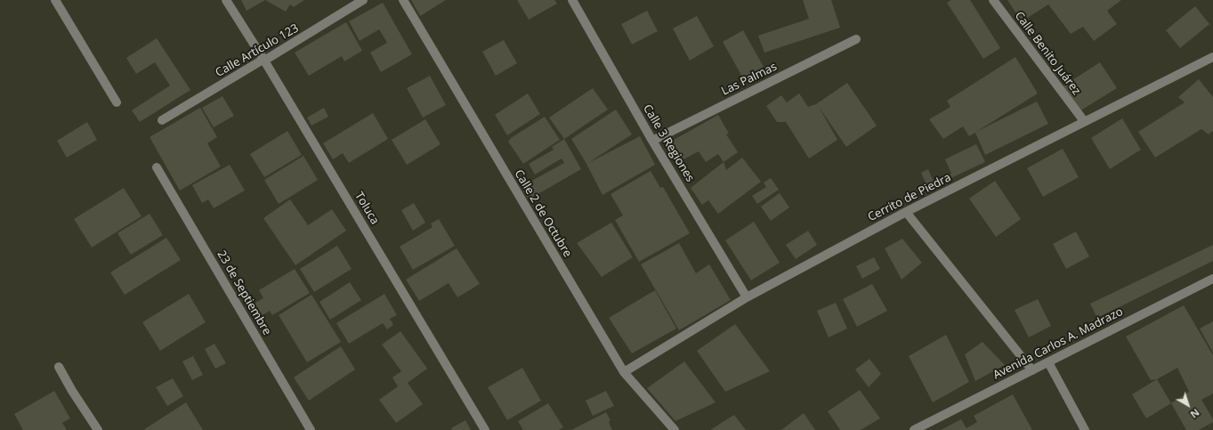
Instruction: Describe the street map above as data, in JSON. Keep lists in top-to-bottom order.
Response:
{
  "streets": {
    "street": [
      "Calle Artículo 123",
      "Calle Benito Juárez",
      "Las Palmas",
      "Calle 3 Regiones",
      "Cerrito de Piedra",
      "Toluca",
      "Calle 2 de Octubre",
      "23 de Septiembre",
      "Avenida Carlos A. Madrazo"
    ]
  },
  "crossings": [
    ["Calle Artículo 123", "Toluca"],
    ["Calle Benito Juárez", "Cerrito de Piedra"],
    ["Las Palmas", "Calle 3 Regiones"],
    ["Calle 3 Regiones", "Cerrito de Piedra"],
    ["Cerrito de Piedra", "Calle 2 de Octubre"]
  ],
  "north": "bottom right"
}
